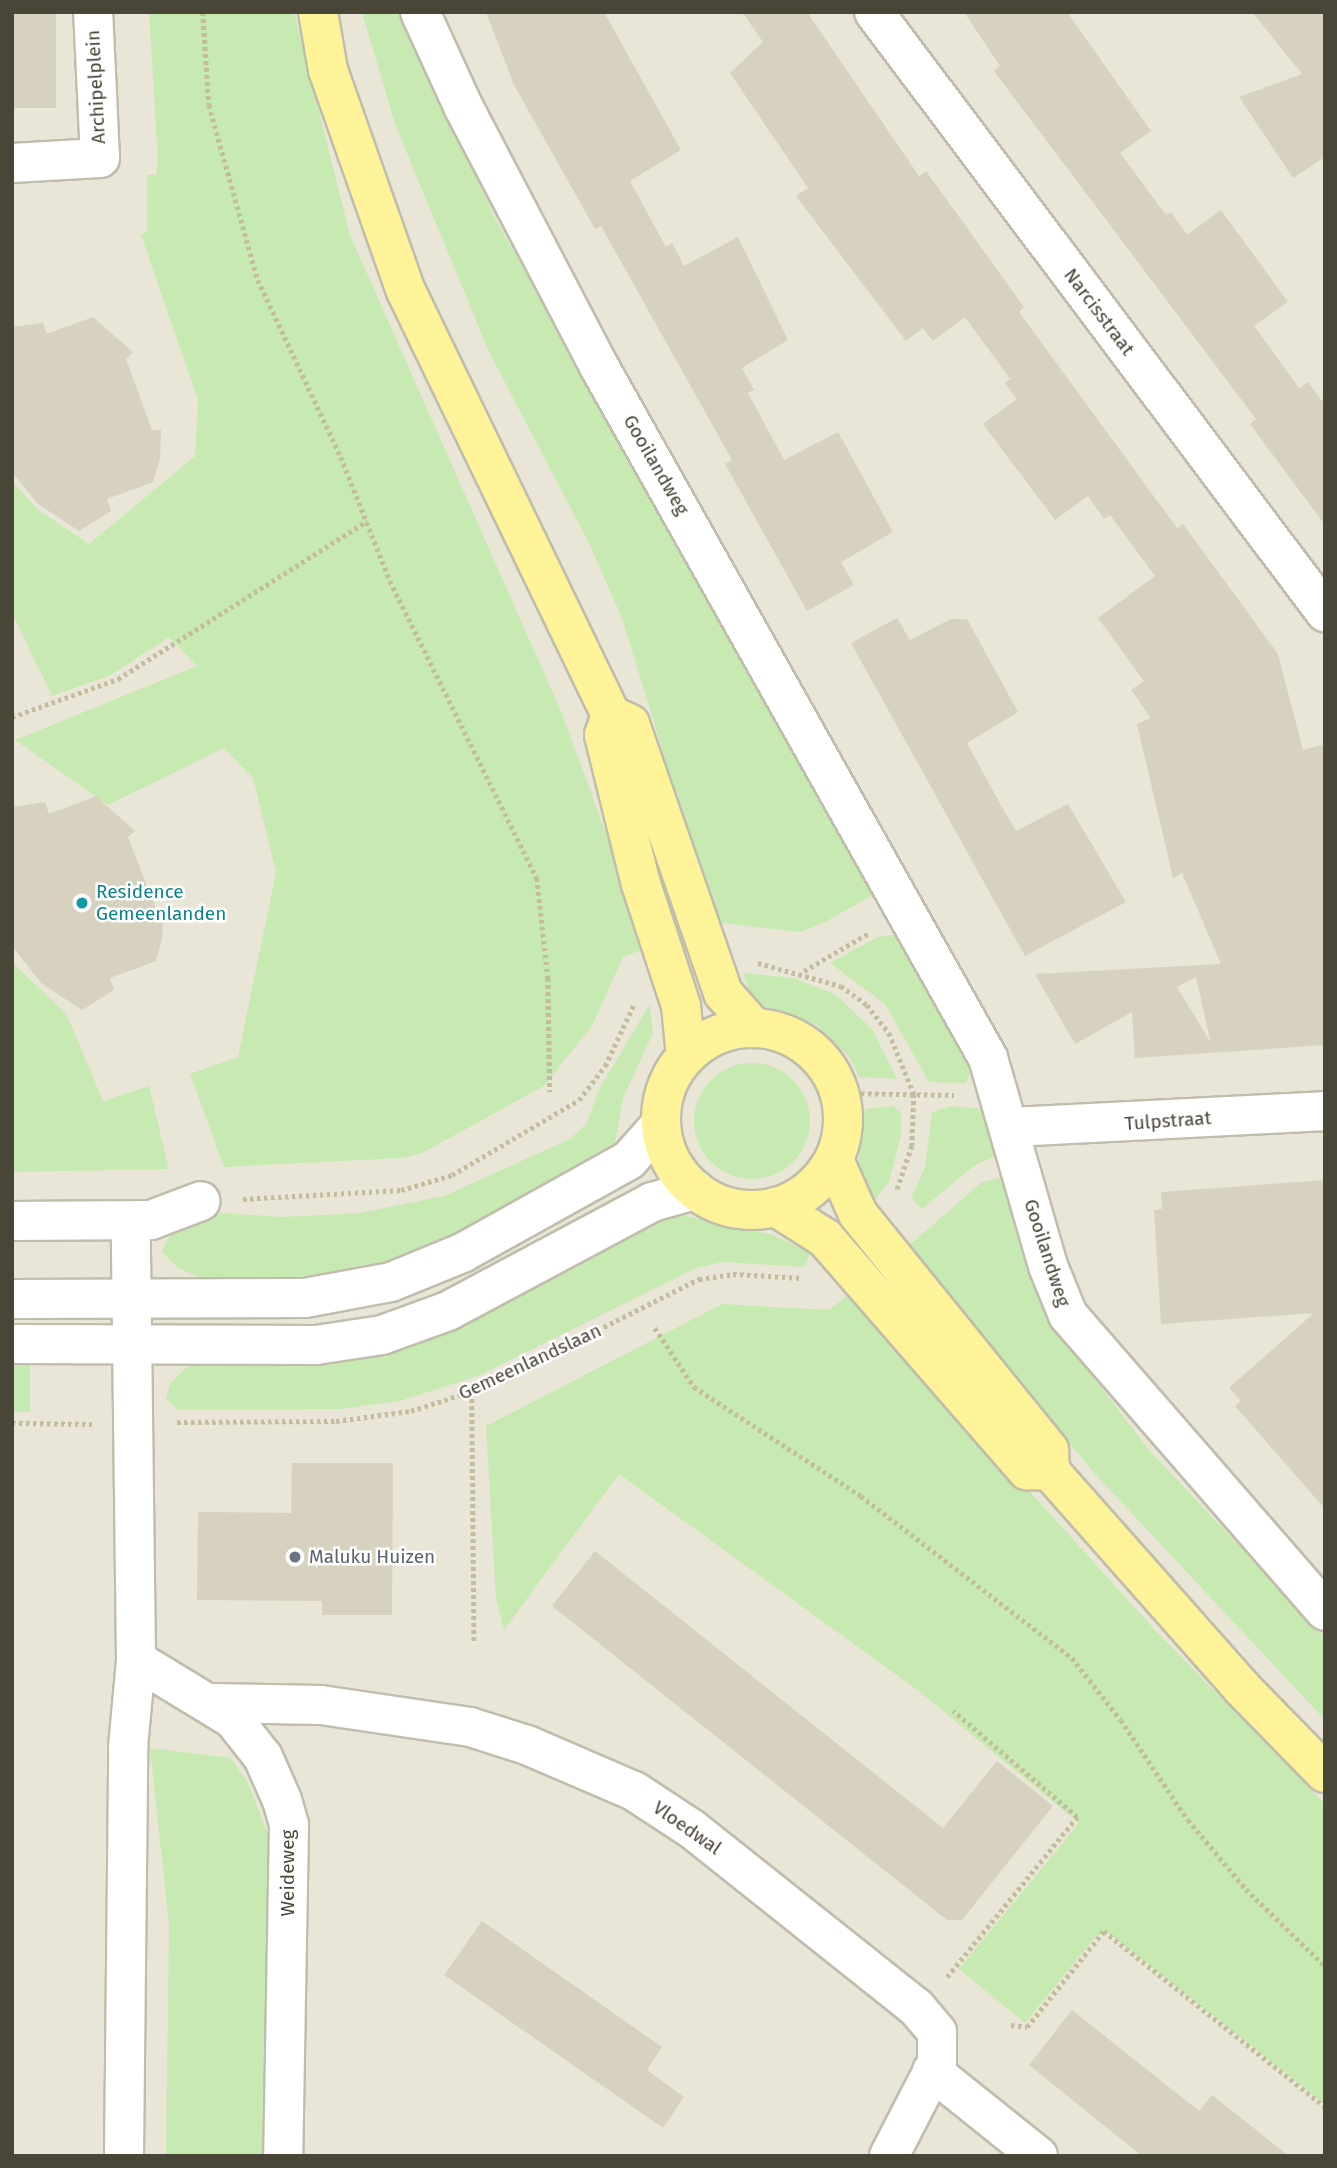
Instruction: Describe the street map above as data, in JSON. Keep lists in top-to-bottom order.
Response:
{
  "streets": {
    "street": [
      "Archipelplein",
      "Narcisstraat",
      "Gooilandweg",
      "Tulpstraat",
      "Vloedwal",
      "Weideweg"
    ],
    "path": ["Gemeenlandslaan"]
  },
  "crossings": [
    ["Gooilandweg", "Tulpstraat"],
    ["Vloedwal", "Weideweg"]
  ],
  "places": ["Residence Gemeenlanden", "Maluku Huizen"]
}
